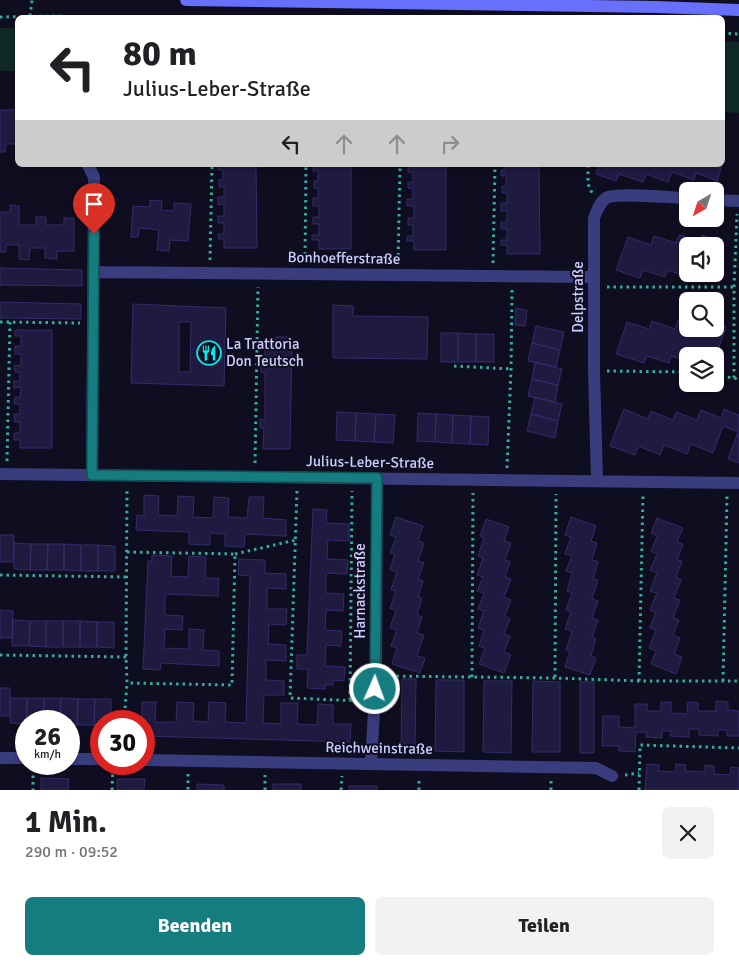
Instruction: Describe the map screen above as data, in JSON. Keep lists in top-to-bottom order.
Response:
{
  "streets": {
    "street": [
      "Bonhoefferstraße",
      "Delpstraße",
      "Julius-Leber-Straße",
      "Harnackstraße",
      "Reichweinstraße"
    ]
  },
  "crossings": [
    ["Bonhoefferstraße", "Delpstraße"],
    ["Delpstraße", "Julius-Leber-Straße"],
    ["Julius-Leber-Straße", "Harnackstraße"],
    ["Harnackstraße", "Reichweinstraße"]
  ],
  "places": {
    "restaurant": ["La Trattoria Don Teutsch"]
  },
  "north": "bottom left",
  "page": {
    "turn": ["80 m", "Julius-Leber-Straße"],
    "speed": "26 km/h",
    "limit": "30",
    "heading": ["1 Min.", "290 m · 09:52"],
    "buttons": ["Beenden", "Teilen"]
  }
}
